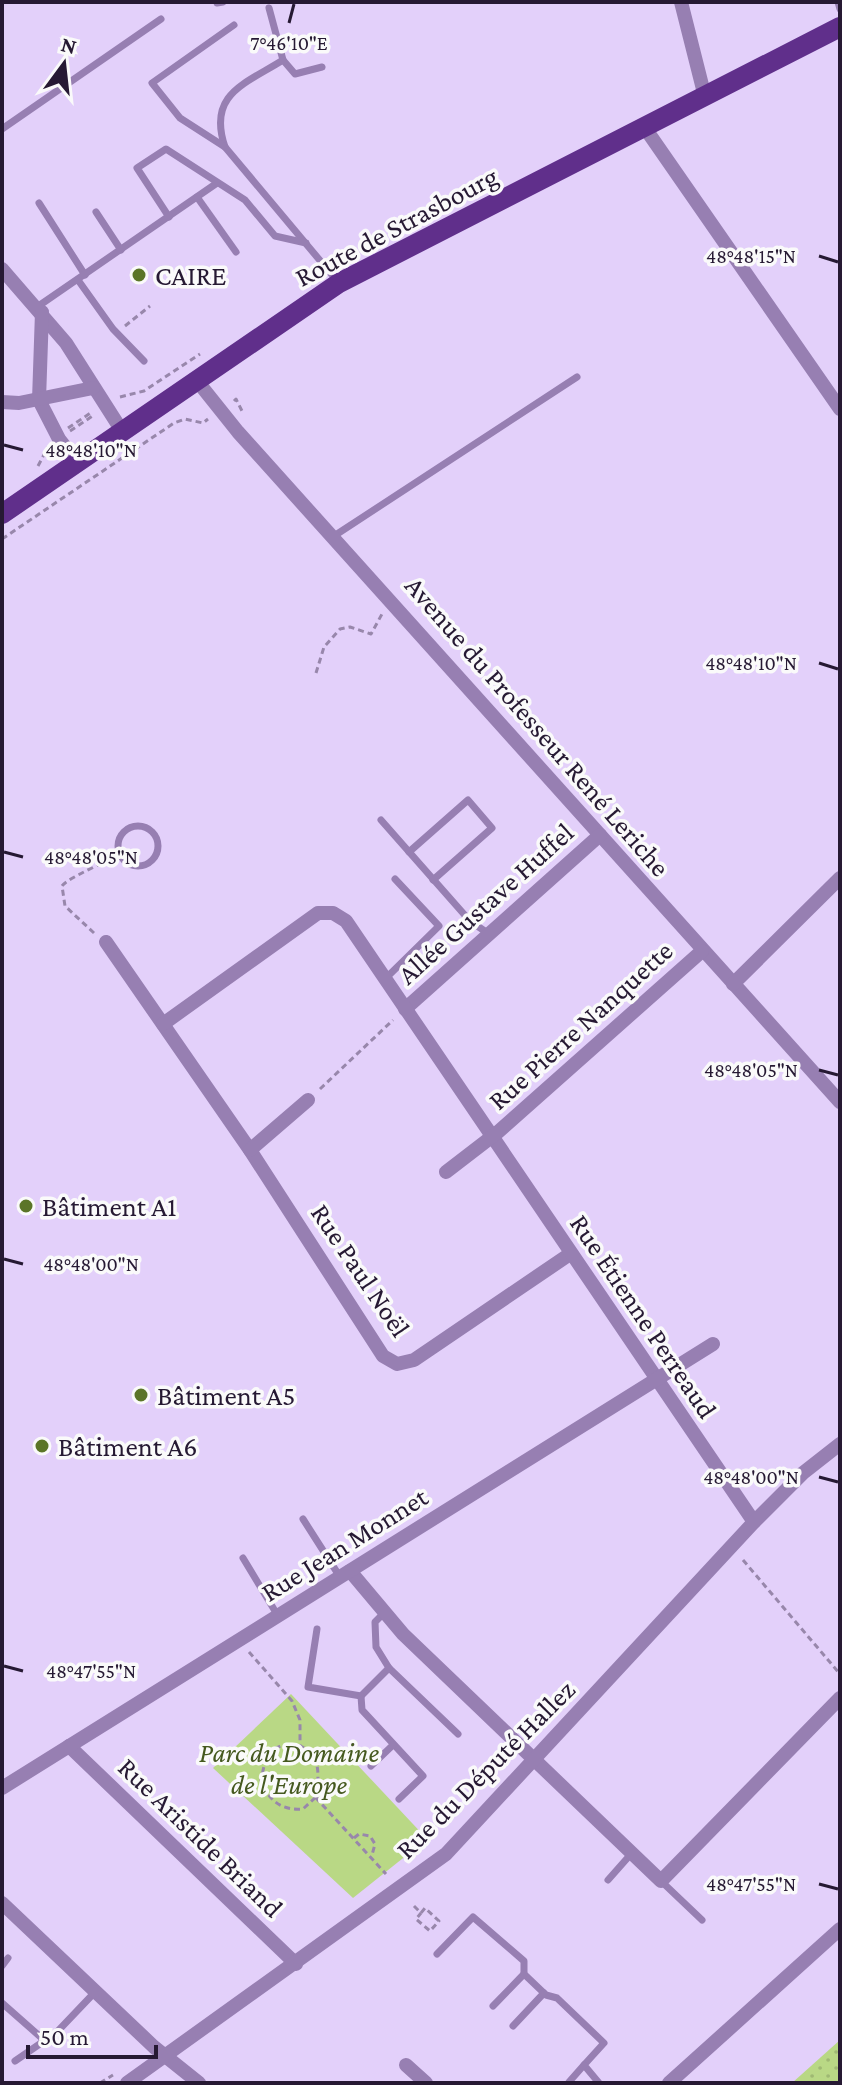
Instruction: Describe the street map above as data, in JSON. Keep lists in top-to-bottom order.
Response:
{
  "streets": {
    "main road": ["Route de Strasbourg"],
    "street": [
      "Avenue du Professeur René Leriche",
      "Allée Gustave Huffel",
      "Rue Pierre Nanquette",
      "Rue Paul Noël",
      "Rue Étienne Perreaud",
      "Rue Jean Monnet",
      "Rue du Député Hallez",
      "Rue Aristide Briand"
    ]
  },
  "crossings": [
    ["Route de Strasbourg", "Avenue du Professeur René Leriche"],
    ["Avenue du Professeur René Leriche", "Allée Gustave Huffel"],
    ["Avenue du Professeur René Leriche", "Rue Pierre Nanquette"],
    ["Allée Gustave Huffel", "Rue Étienne Perreaud"],
    ["Rue Pierre Nanquette", "Rue Étienne Perreaud"],
    ["Rue Paul Noël", "Rue Étienne Perreaud"],
    ["Rue Étienne Perreaud", "Rue Jean Monnet"],
    ["Rue Étienne Perreaud", "Rue du Député Hallez"],
    ["Rue Jean Monnet", "Rue Aristide Briand"],
    ["Rue du Député Hallez", "Rue Aristide Briand"]
  ],
  "parks": ["Parc du Domaine de l'Europe"],
  "places": [
    "CAIRE",
    "Bâtiment A1",
    "Bâtiment A5",
    "Bâtiment A6"
  ],
  "scale_bar": "50 m",
  "north": "top",
  "coordinates": [
    "7°46'10\"E",
    "48°48'15\"N",
    "48°48'10\"N",
    "48°48'05\"N",
    "48°48'00\"N",
    "48°47'55\"N"
  ]
}
